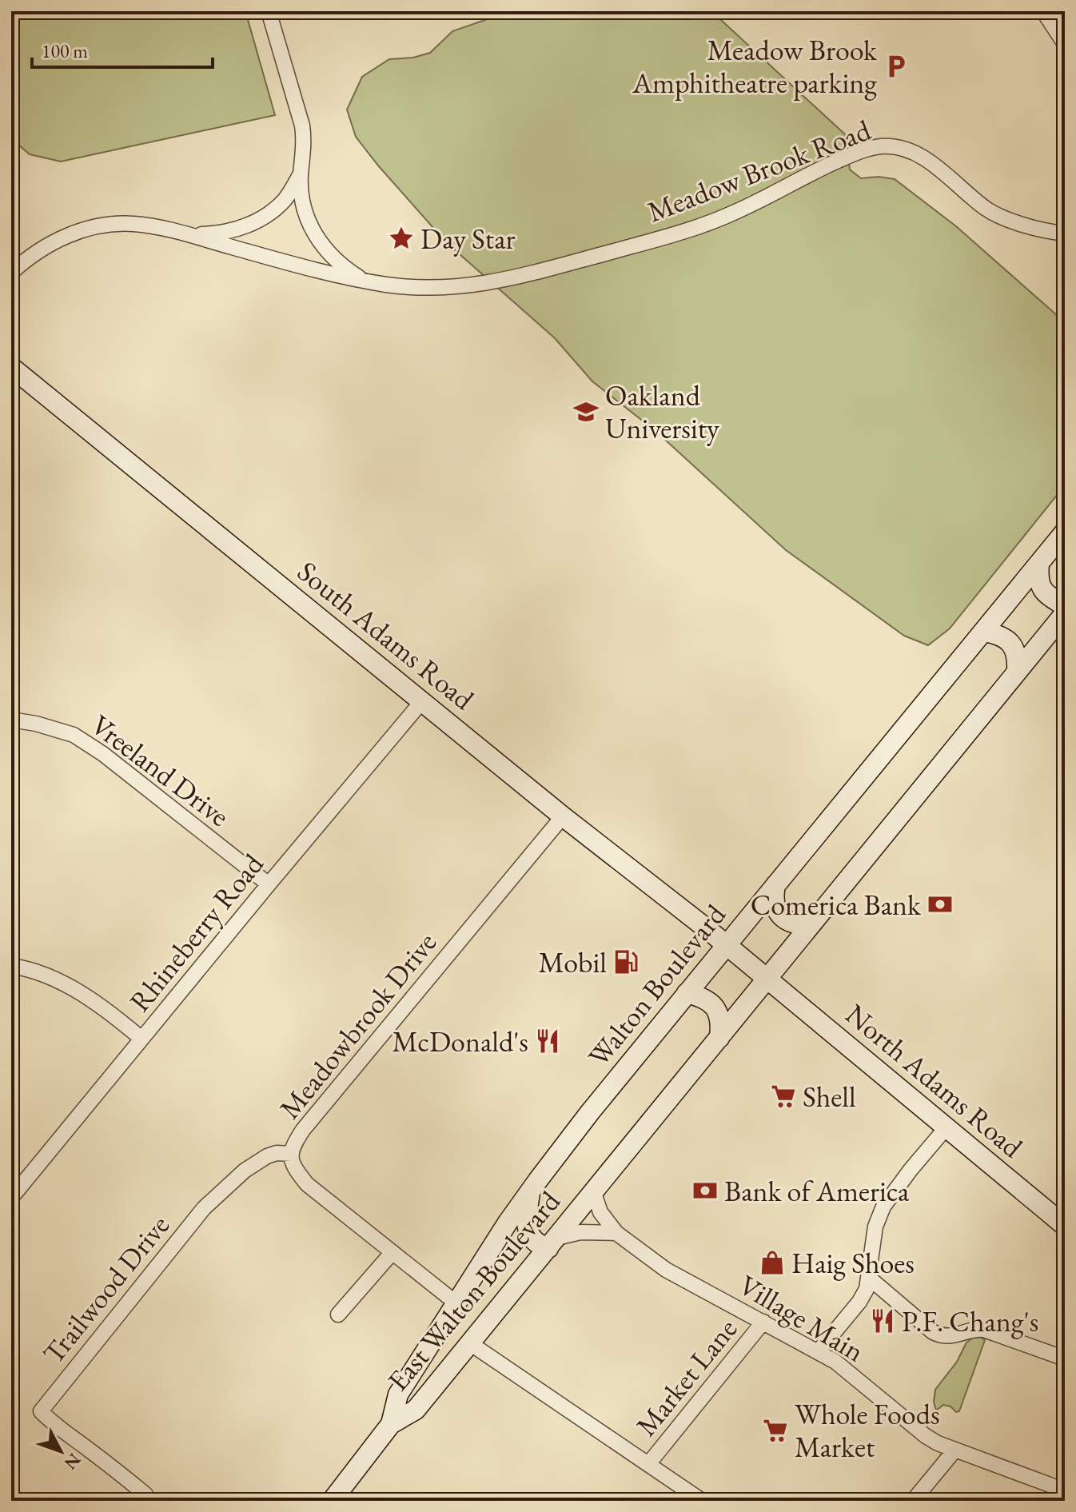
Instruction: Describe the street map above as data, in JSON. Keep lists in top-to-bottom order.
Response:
{
  "streets": {
    "main road": [
      "South Adams Road",
      "Walton Boulevard",
      "North Adams Road",
      "East Walton Boulevard"
    ],
    "street": [
      "Meadow Brook Road",
      "Vreeland Drive",
      "Rhineberry Road",
      "Meadowbrook Drive",
      "Trailwood Drive",
      "Village Main",
      "Market Lane"
    ]
  },
  "crossings": [
    ["South Adams Road", "Rhineberry Road"],
    ["South Adams Road", "Walton Boulevard"],
    ["South Adams Road", "Meadowbrook Drive"],
    ["South Adams Road", "North Adams Road"],
    ["Vreeland Drive", "Rhineberry Road"],
    ["Walton Boulevard", "Meadowbrook Drive"],
    ["Walton Boulevard", "North Adams Road"],
    ["Walton Boulevard", "East Walton Boulevard"],
    ["Meadowbrook Drive", "Trailwood Drive"],
    ["East Walton Boulevard", "Village Main"],
    ["Village Main", "Market Lane"]
  ],
  "places": {
    "parking": ["Meadow Brook Amphitheatre parking"],
    "place": ["Day Star"],
    "school or university": ["Oakland University"],
    "bank": ["Comerica Bank", "Bank of America"],
    "fuel station": ["Mobil"],
    "restaurant": ["McDonald's", "P.F. Chang's"],
    "supermarket": ["Shell", "Whole Foods Market"],
    "shop": ["Haig Shoes"]
  },
  "scale_bar": "100 m",
  "north": "bottom right"
}
